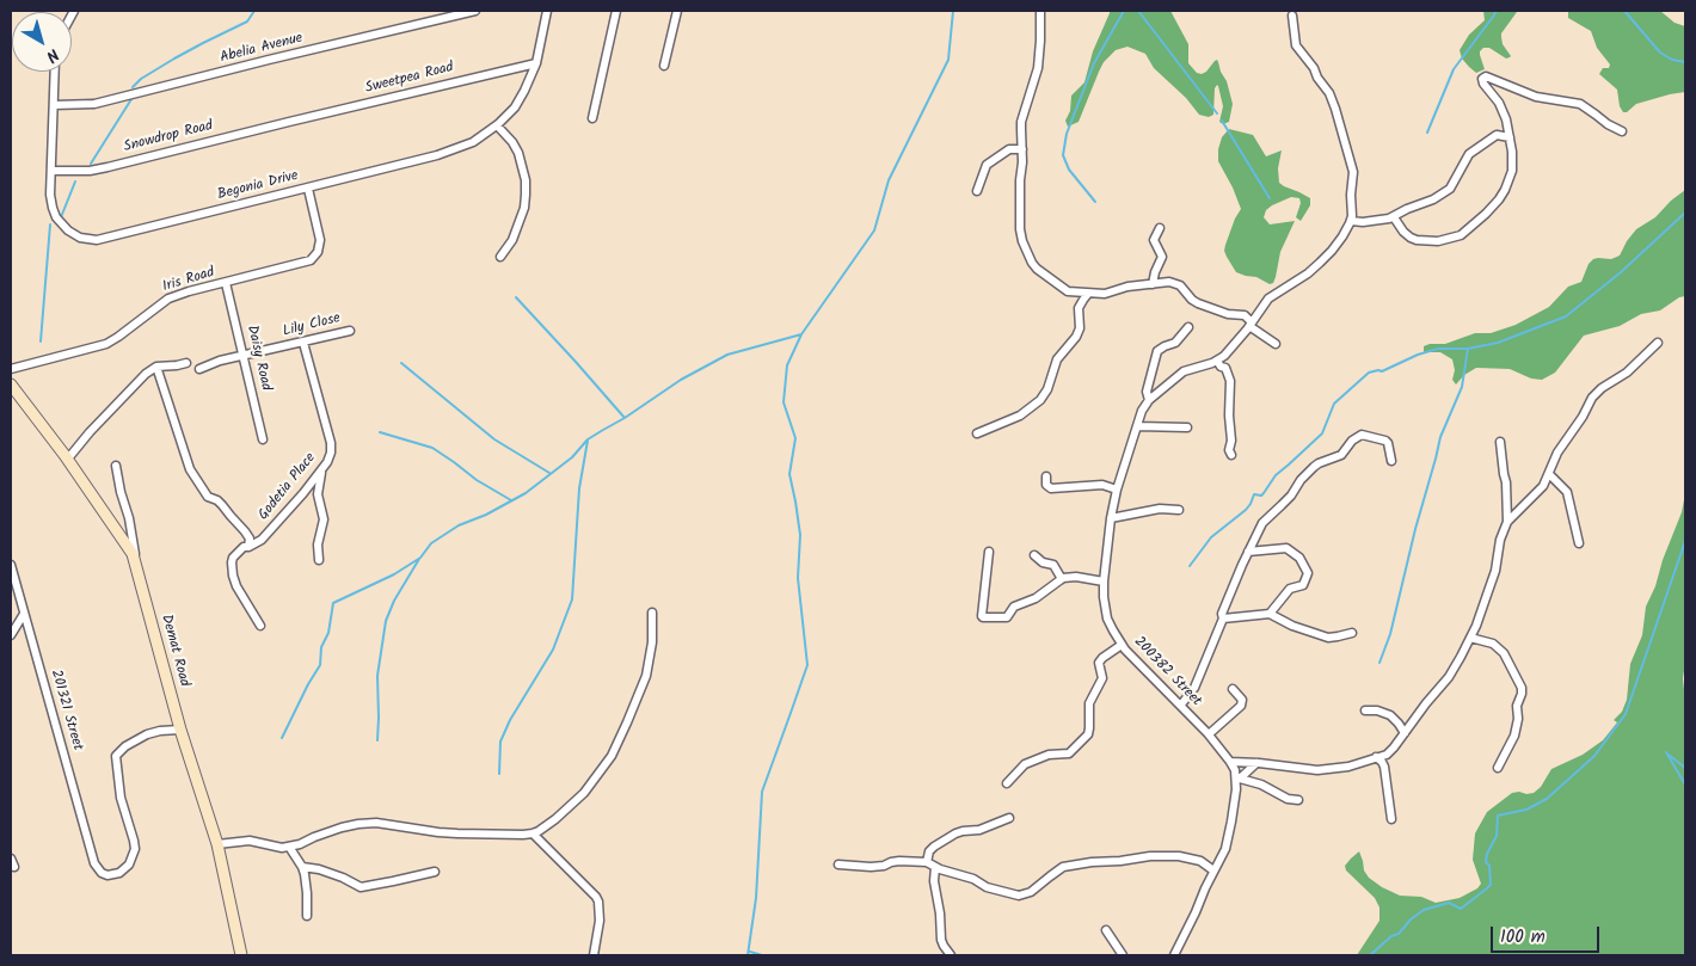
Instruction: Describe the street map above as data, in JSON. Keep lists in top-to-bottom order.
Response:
{
  "streets": {
    "street": [
      "Abelia Avenue",
      "Sweetpea Road",
      "Snowdrop Road",
      "Begonia Drive",
      "Iris Road",
      "Lily Close",
      "Daisy Road",
      "Godetia Place",
      "Demat Road",
      "200382 Street",
      "201321 Street"
    ]
  },
  "crossings": [
    ["Abelia Avenue", "Begonia Drive"],
    ["Sweetpea Road", "Snowdrop Road"],
    ["Sweetpea Road", "Begonia Drive"],
    ["Snowdrop Road", "Begonia Drive"],
    ["Begonia Drive", "Iris Road"],
    ["Iris Road", "Daisy Road"],
    ["Lily Close", "Daisy Road"],
    ["Lily Close", "Godetia Place"],
    ["Demat Road", "201321 Street"]
  ],
  "scale_bar": "100 m",
  "north": "bottom right"
}
